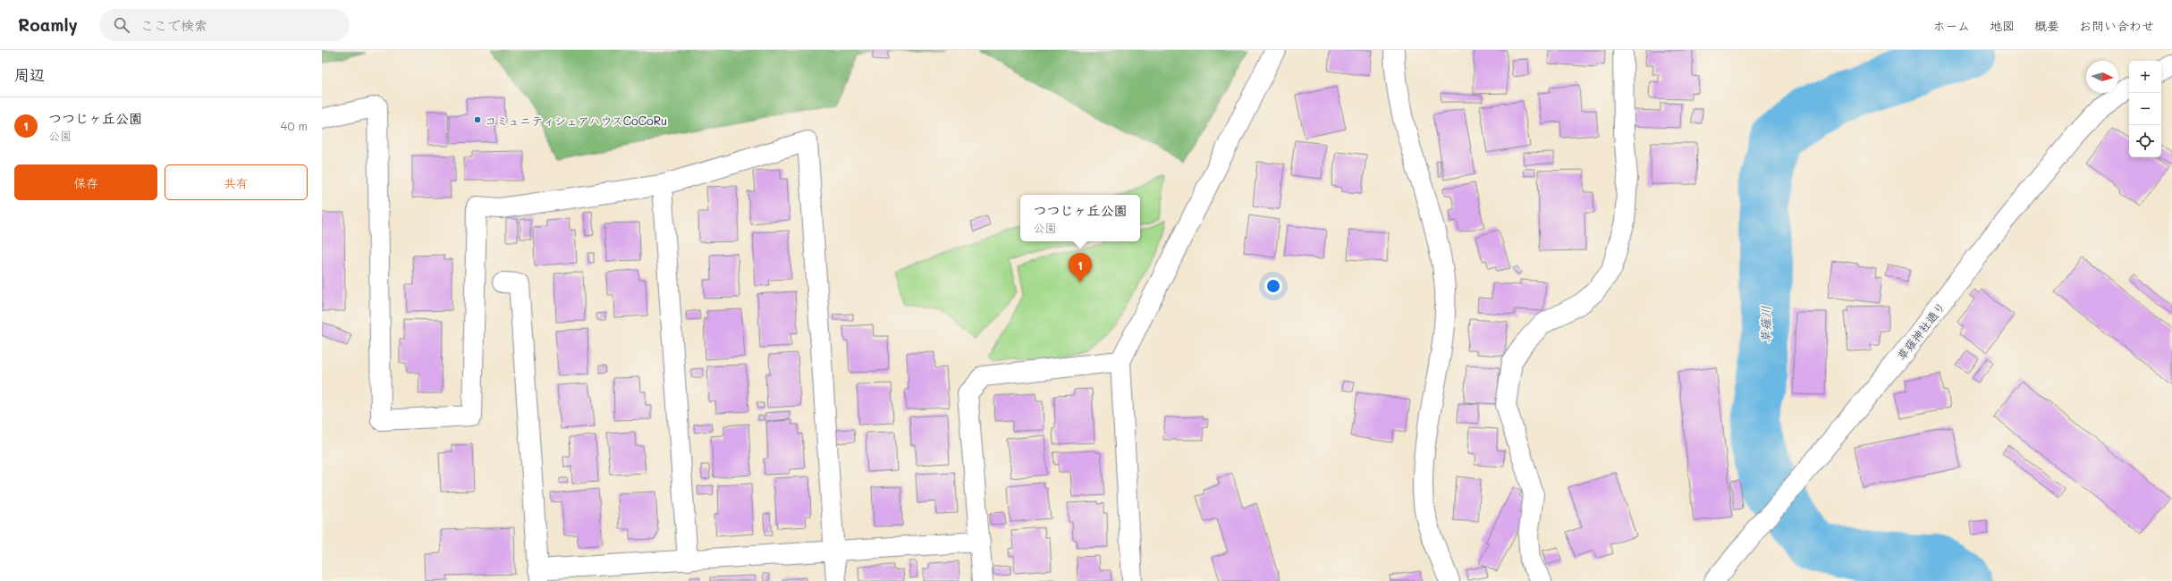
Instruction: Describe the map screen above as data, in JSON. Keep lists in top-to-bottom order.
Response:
{
  "streets": {
    "street": ["草薙神社通り"]
  },
  "water": ["草薙川"],
  "places": ["コミュニティシェアハウスCoCoRu"],
  "north": "right",
  "page": {
    "header": "Roamly",
    "search": "ここで検索",
    "nav": [
      "ホーム",
      "地図",
      "概要",
      "お問い合わせ"
    ],
    "heading": "周辺",
    "map_buttons": ["+", "−"],
    "list": [
      {
        "mark": "1",
        "name": "つつじヶ丘公園",
        "note": "公園",
        "value": "40 m"
      }
    ],
    "buttons": ["保存", "共有"],
    "popup": ["つつじヶ丘公園", "公園"],
    "pins": "1"
  }
}
